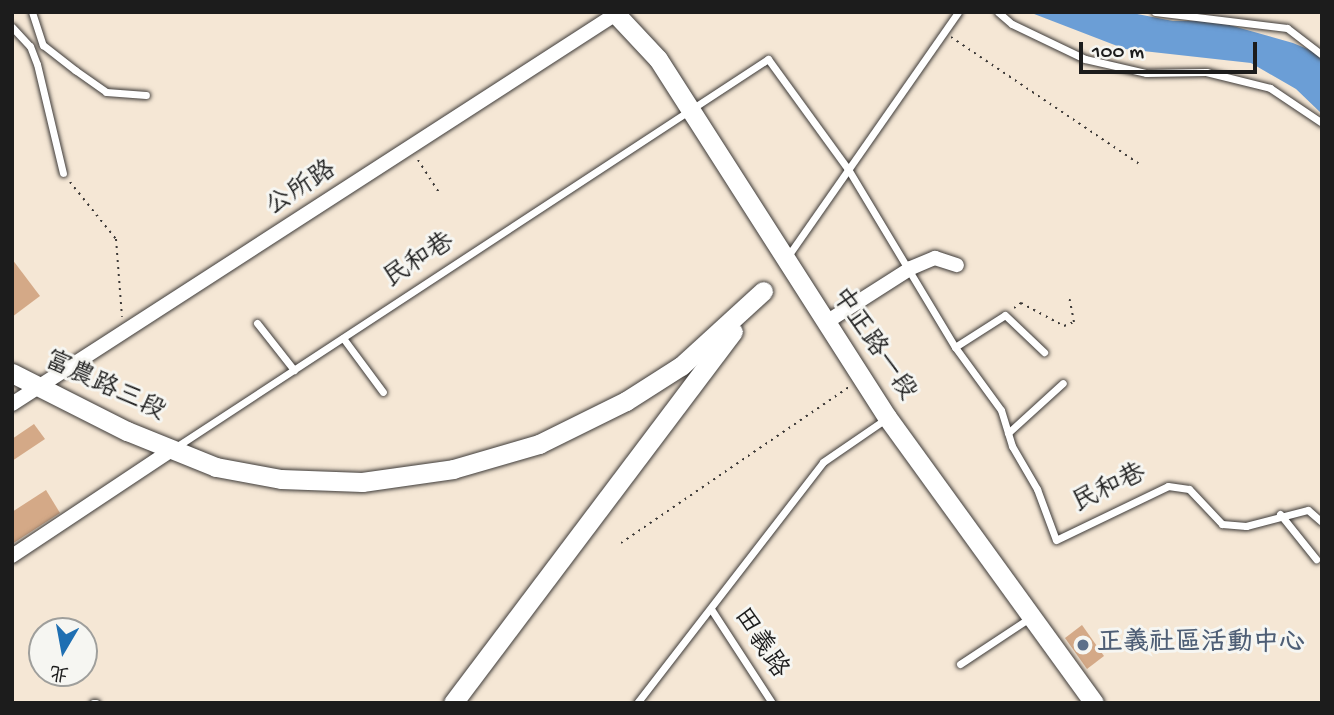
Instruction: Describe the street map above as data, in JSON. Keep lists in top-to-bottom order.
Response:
{
  "streets": {
    "street": ["公所路", "中正路一段", "富農路三段"],
    "lane": ["民和巷", "田義路"]
  },
  "crossings": [
    ["公所路", "中正路一段"],
    ["公所路", "富農路三段"],
    ["民和巷", "中正路一段"],
    ["民和巷", "富農路三段"]
  ],
  "places": ["正義社區活動中心"],
  "scale_bar": "100 m",
  "north": "bottom"
}
